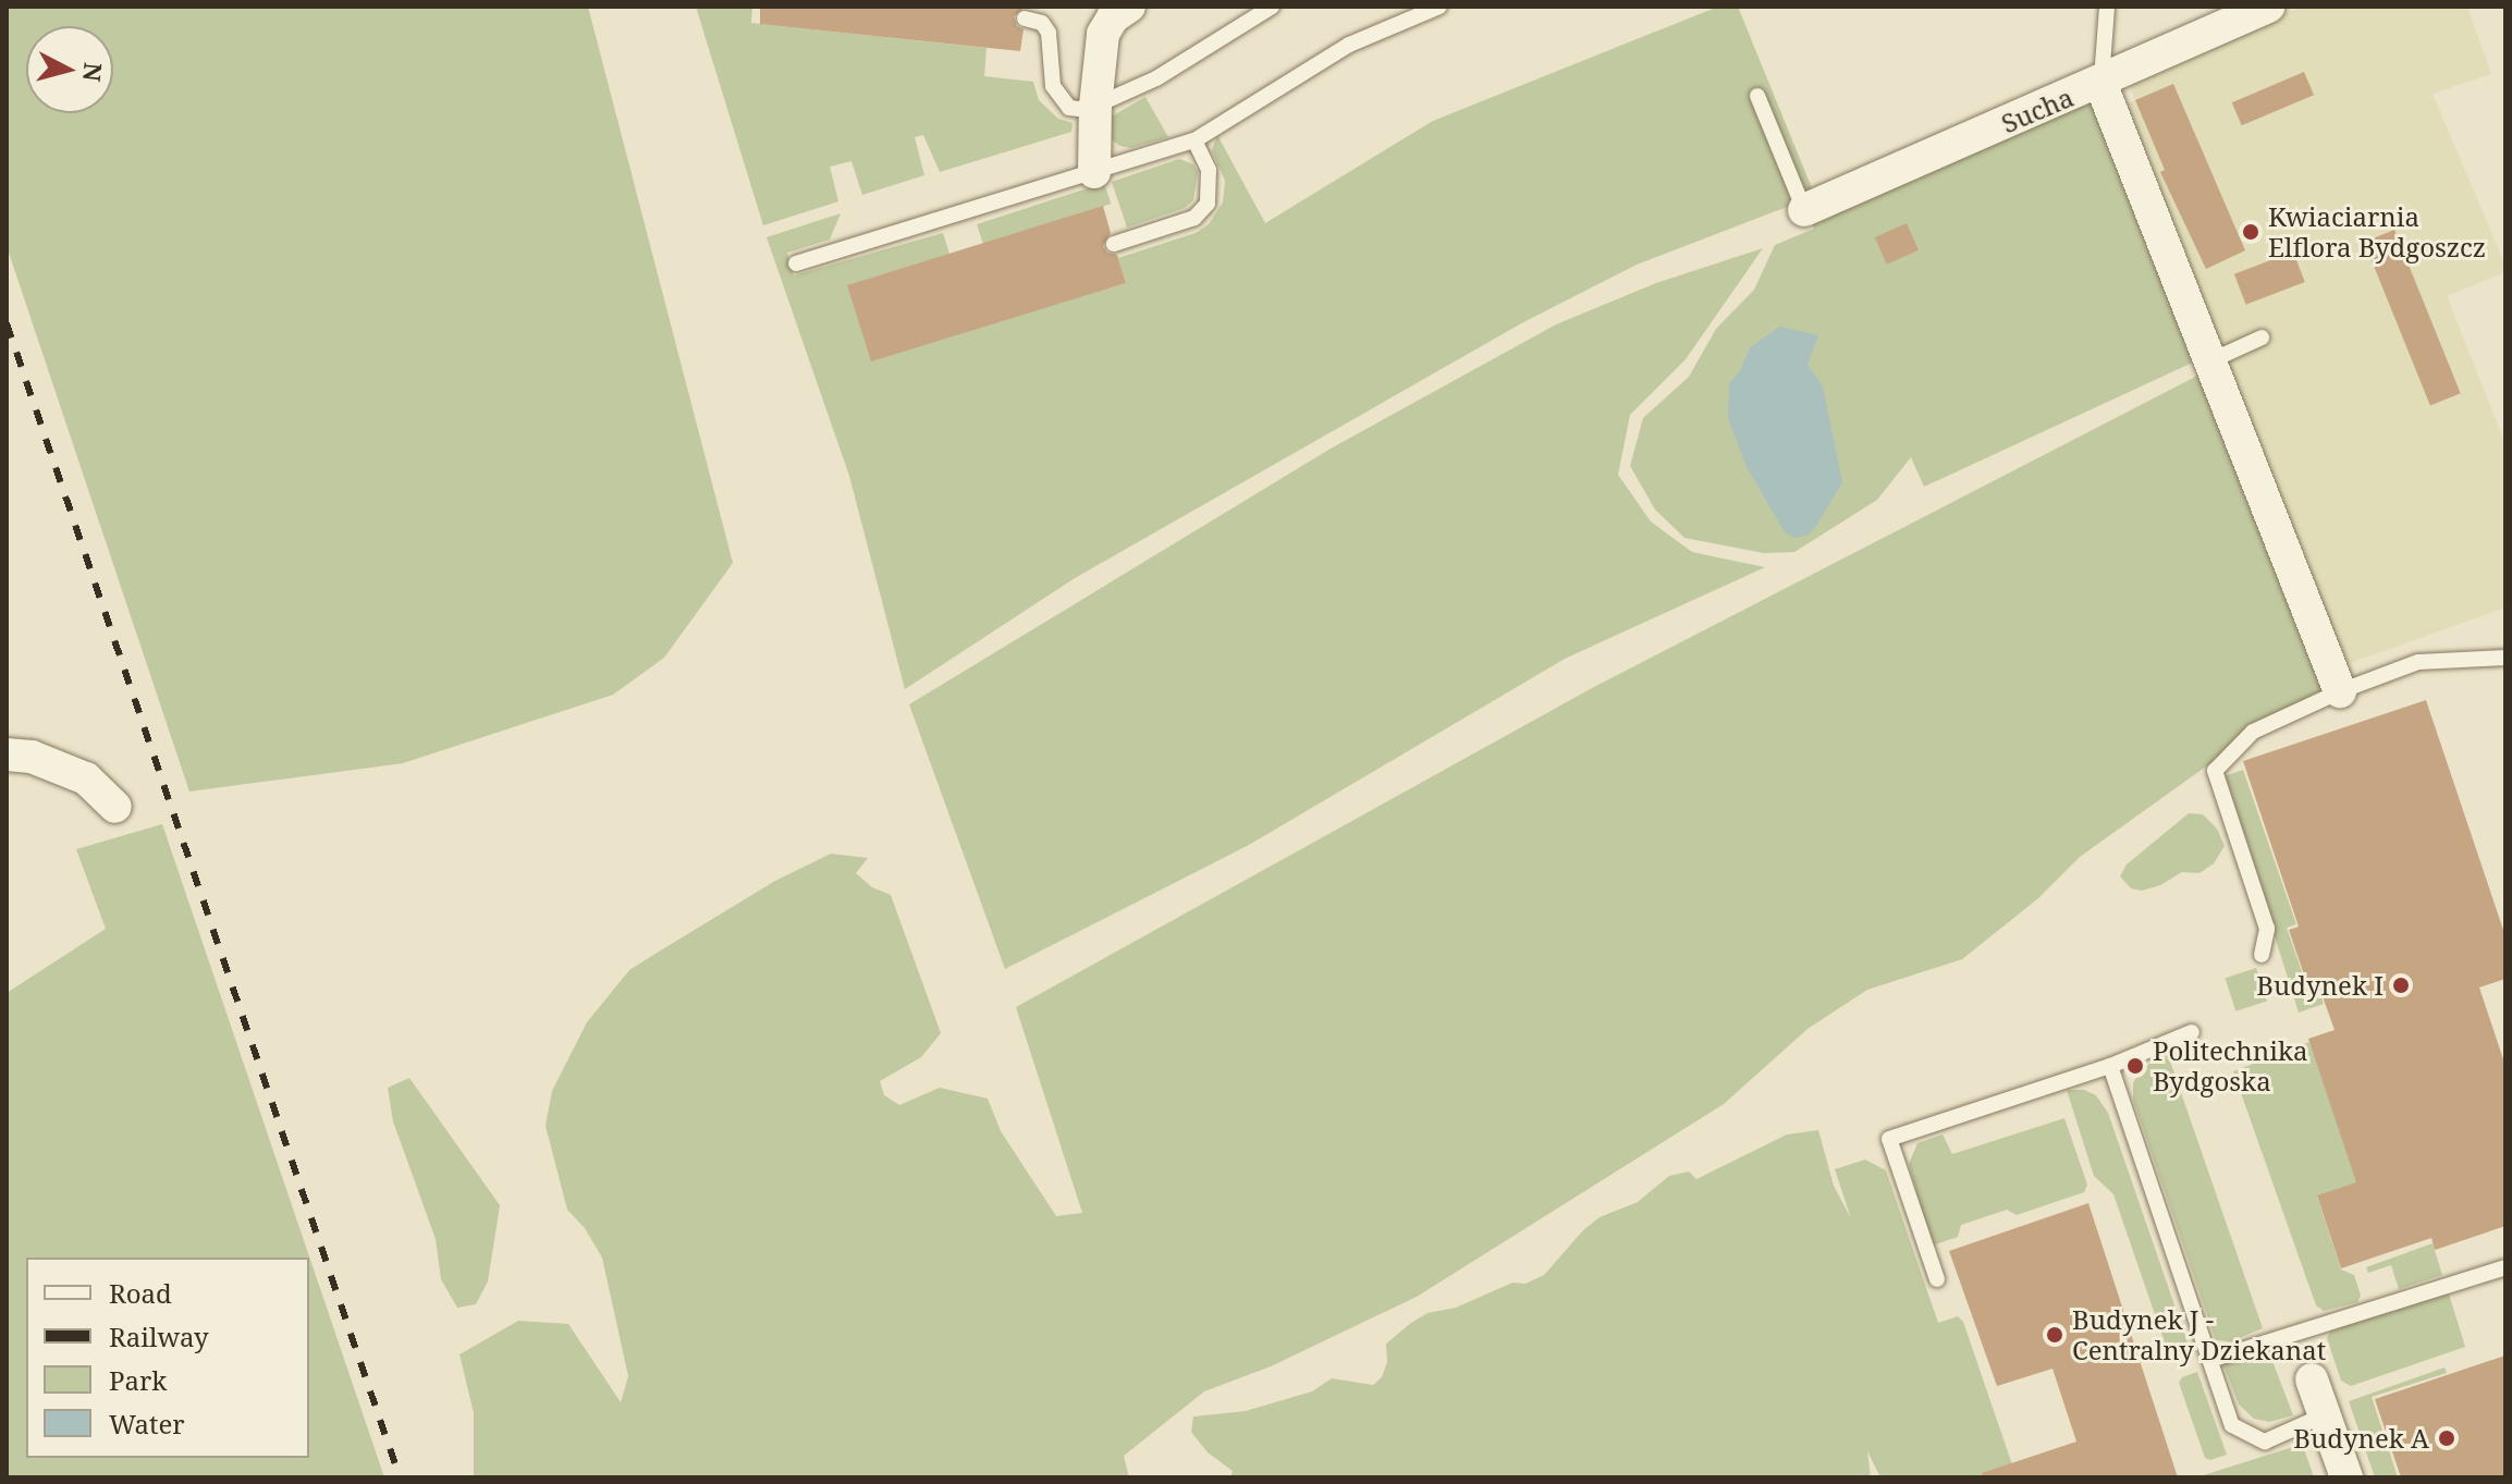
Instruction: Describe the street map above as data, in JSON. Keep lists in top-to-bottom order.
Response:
{
  "streets": {
    "street": ["Sucha"]
  },
  "places": [
    "Kwiaciarnia Elflora Bydgoszcz",
    "Budynek I",
    "Politechnika Bydgoska",
    "Budynek J - Centralny Dziekanat",
    "Budynek A"
  ],
  "legend": [
    "Road",
    "Railway",
    "Park",
    "Water"
  ],
  "north": "right"
}
